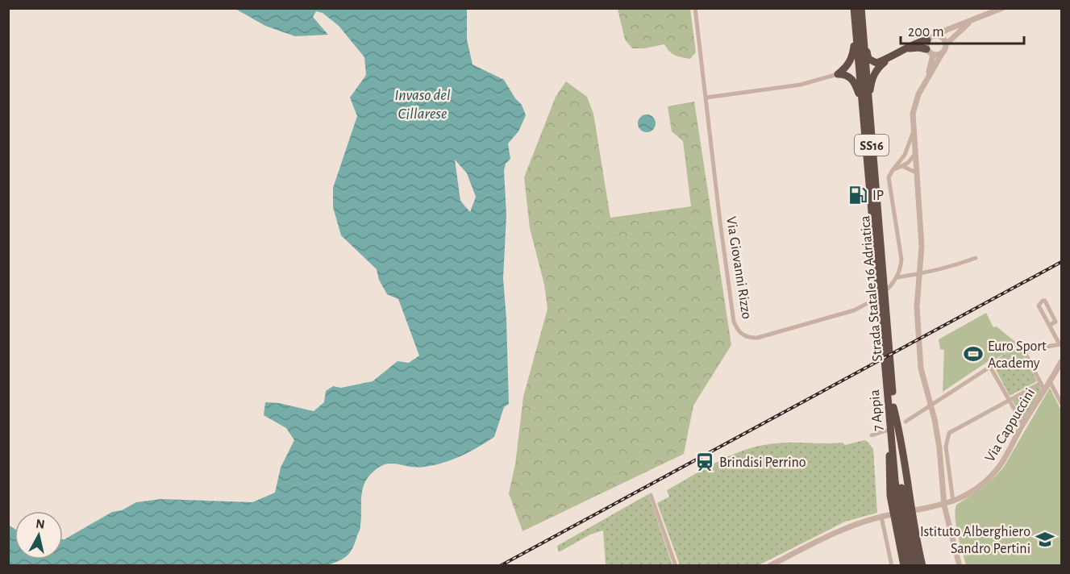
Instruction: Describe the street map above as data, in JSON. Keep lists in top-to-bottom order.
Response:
{
  "streets": {
    "highway": ["SS16", "Strada Statale 16 Adriatica"],
    "street": ["Via Giovanni Rizzo", "Via Cappuccini"]
  },
  "water": ["Invaso del Cillarese"],
  "places": {
    "fuel station": ["IP"],
    "sports": ["Euro Sport Academy"],
    "station": ["Brindisi Perrino"],
    "school or university": ["Istituto Alberghiero Sandro Pertini"]
  },
  "scale_bar": "200 m",
  "north": "top"
}
